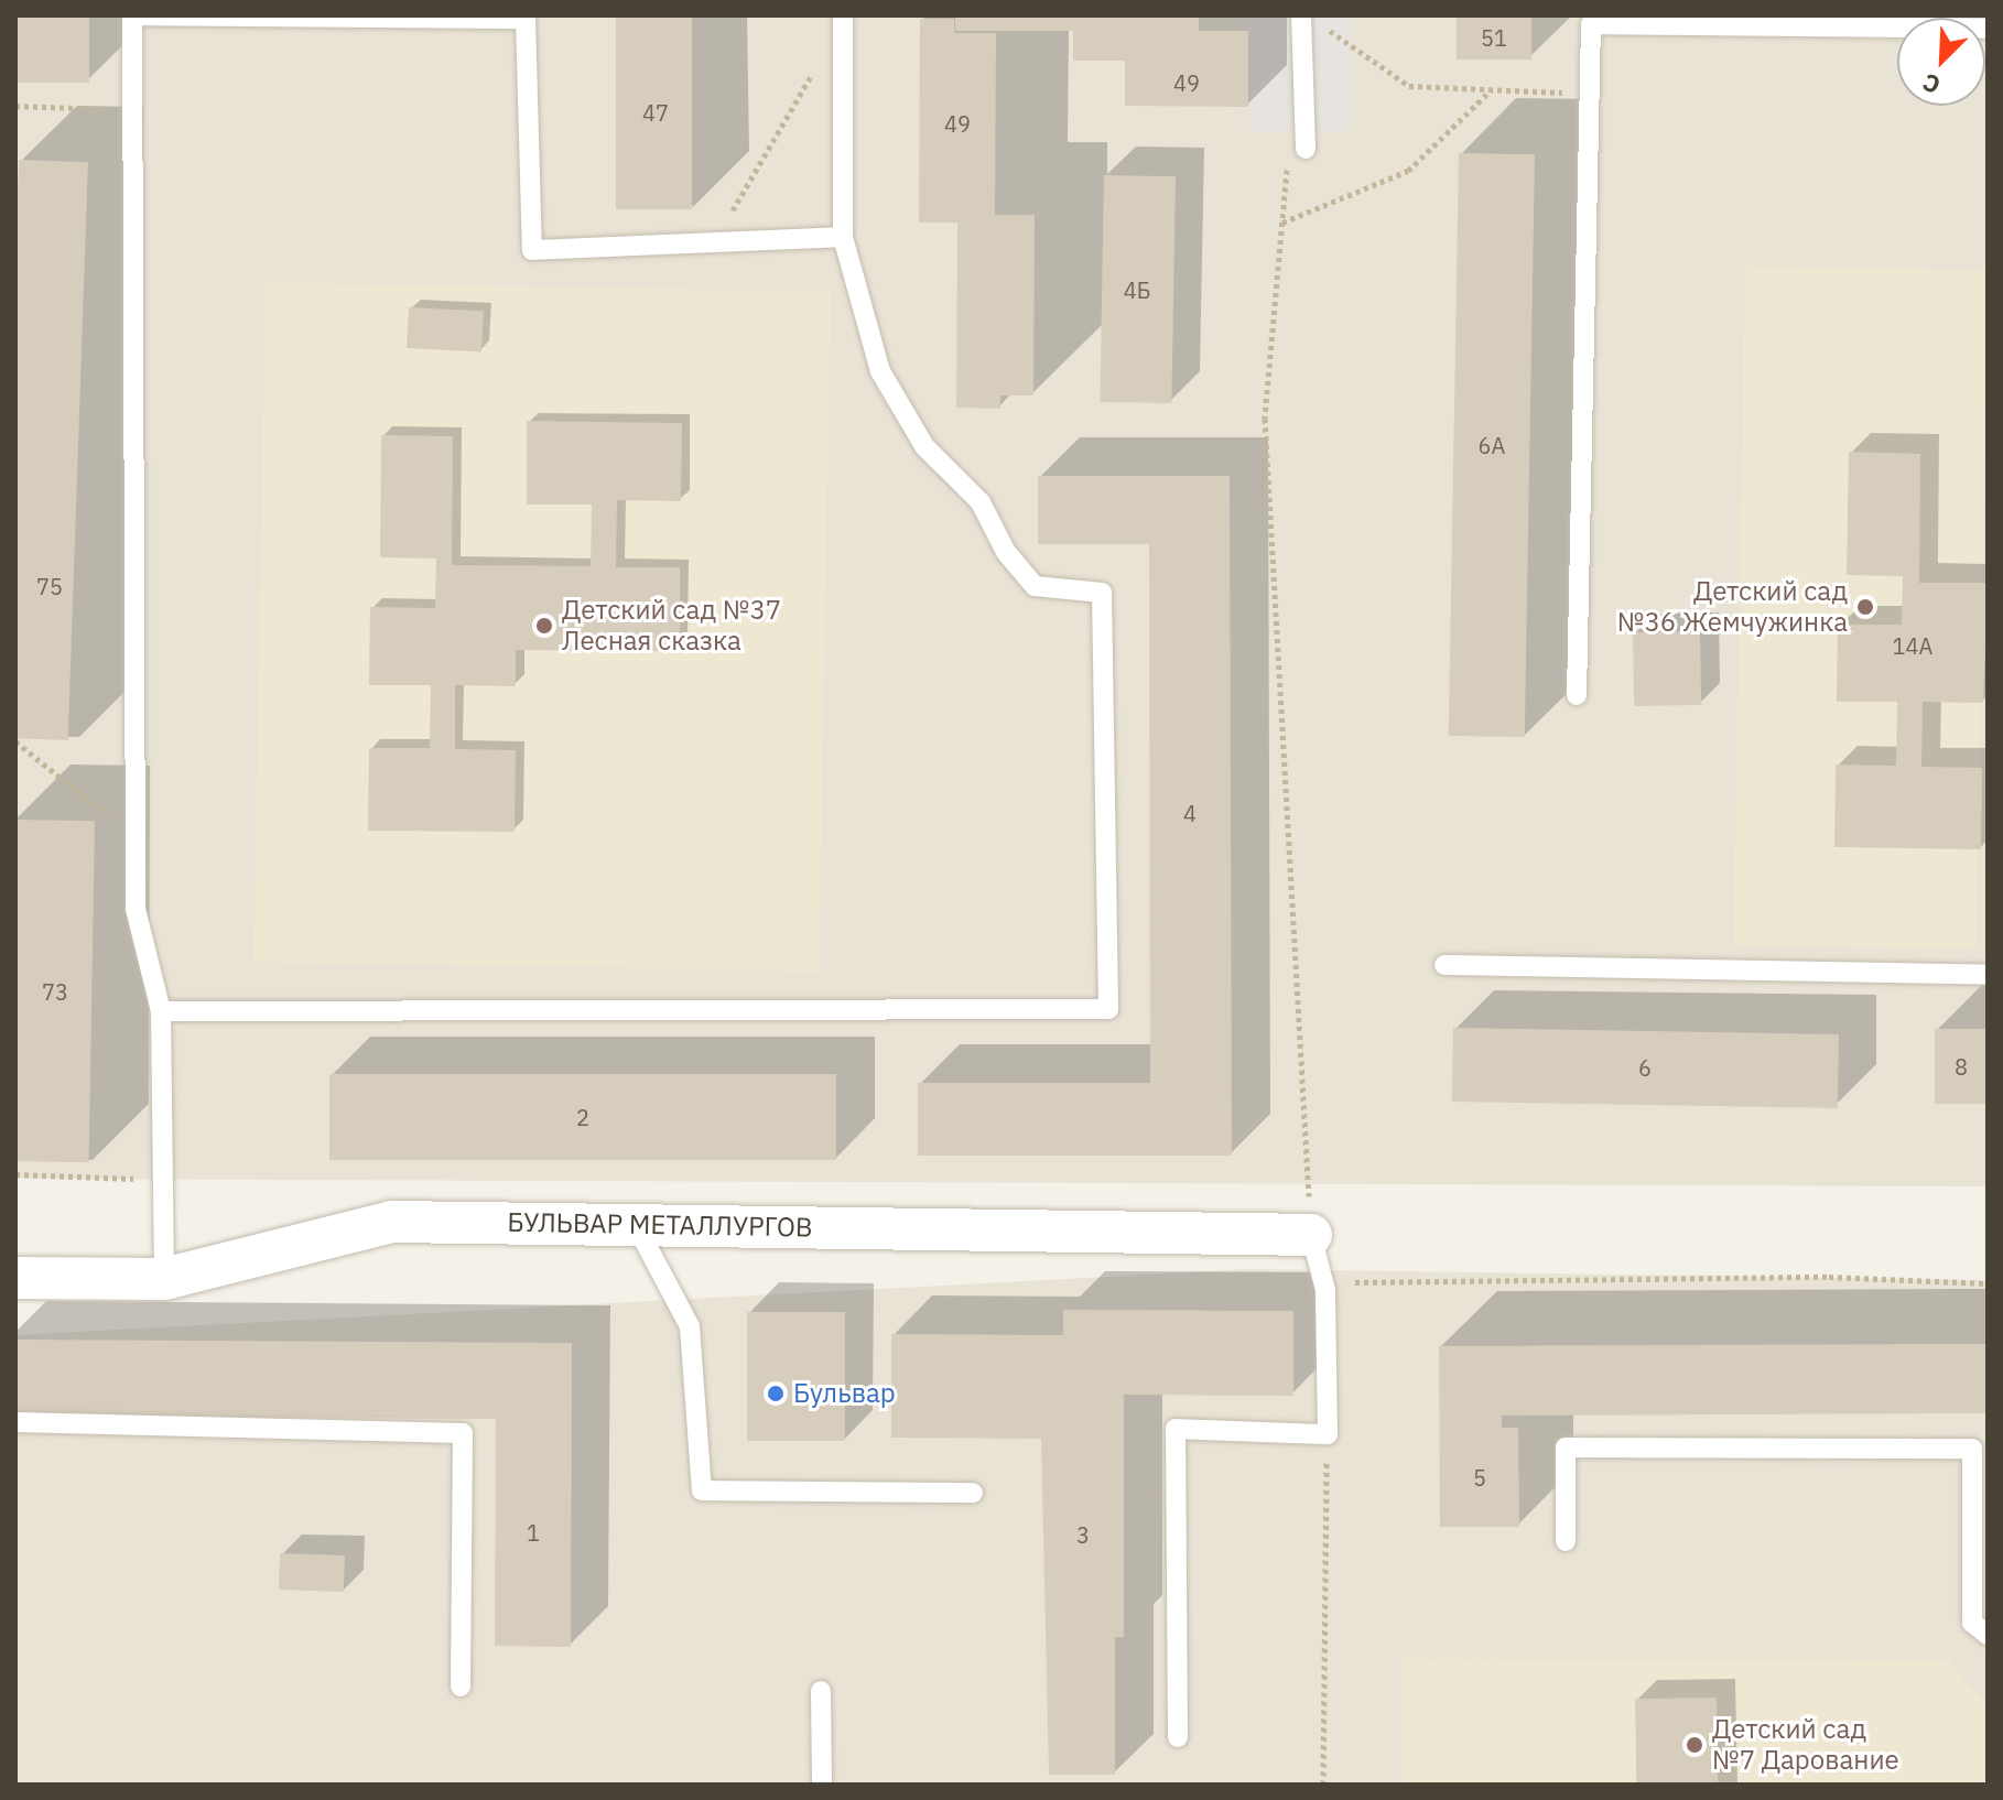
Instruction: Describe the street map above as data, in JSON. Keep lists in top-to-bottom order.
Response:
{
  "streets": {
    "street": ["БУЛЬВАР МЕТАЛЛУРГОВ"]
  },
  "places": [
    "Детский сад №36 Жемчужинка",
    "Детский сад №37 Лесная сказка",
    "Бульвар",
    "Детский сад №7 Дарование"
  ],
  "house_numbers": [
    "51",
    "49",
    "47",
    "49",
    "4Б",
    "6А",
    "75",
    "14А",
    "4",
    "73",
    "8",
    "6",
    "2",
    "5",
    "1",
    "3"
  ],
  "north": "bottom left"
}
